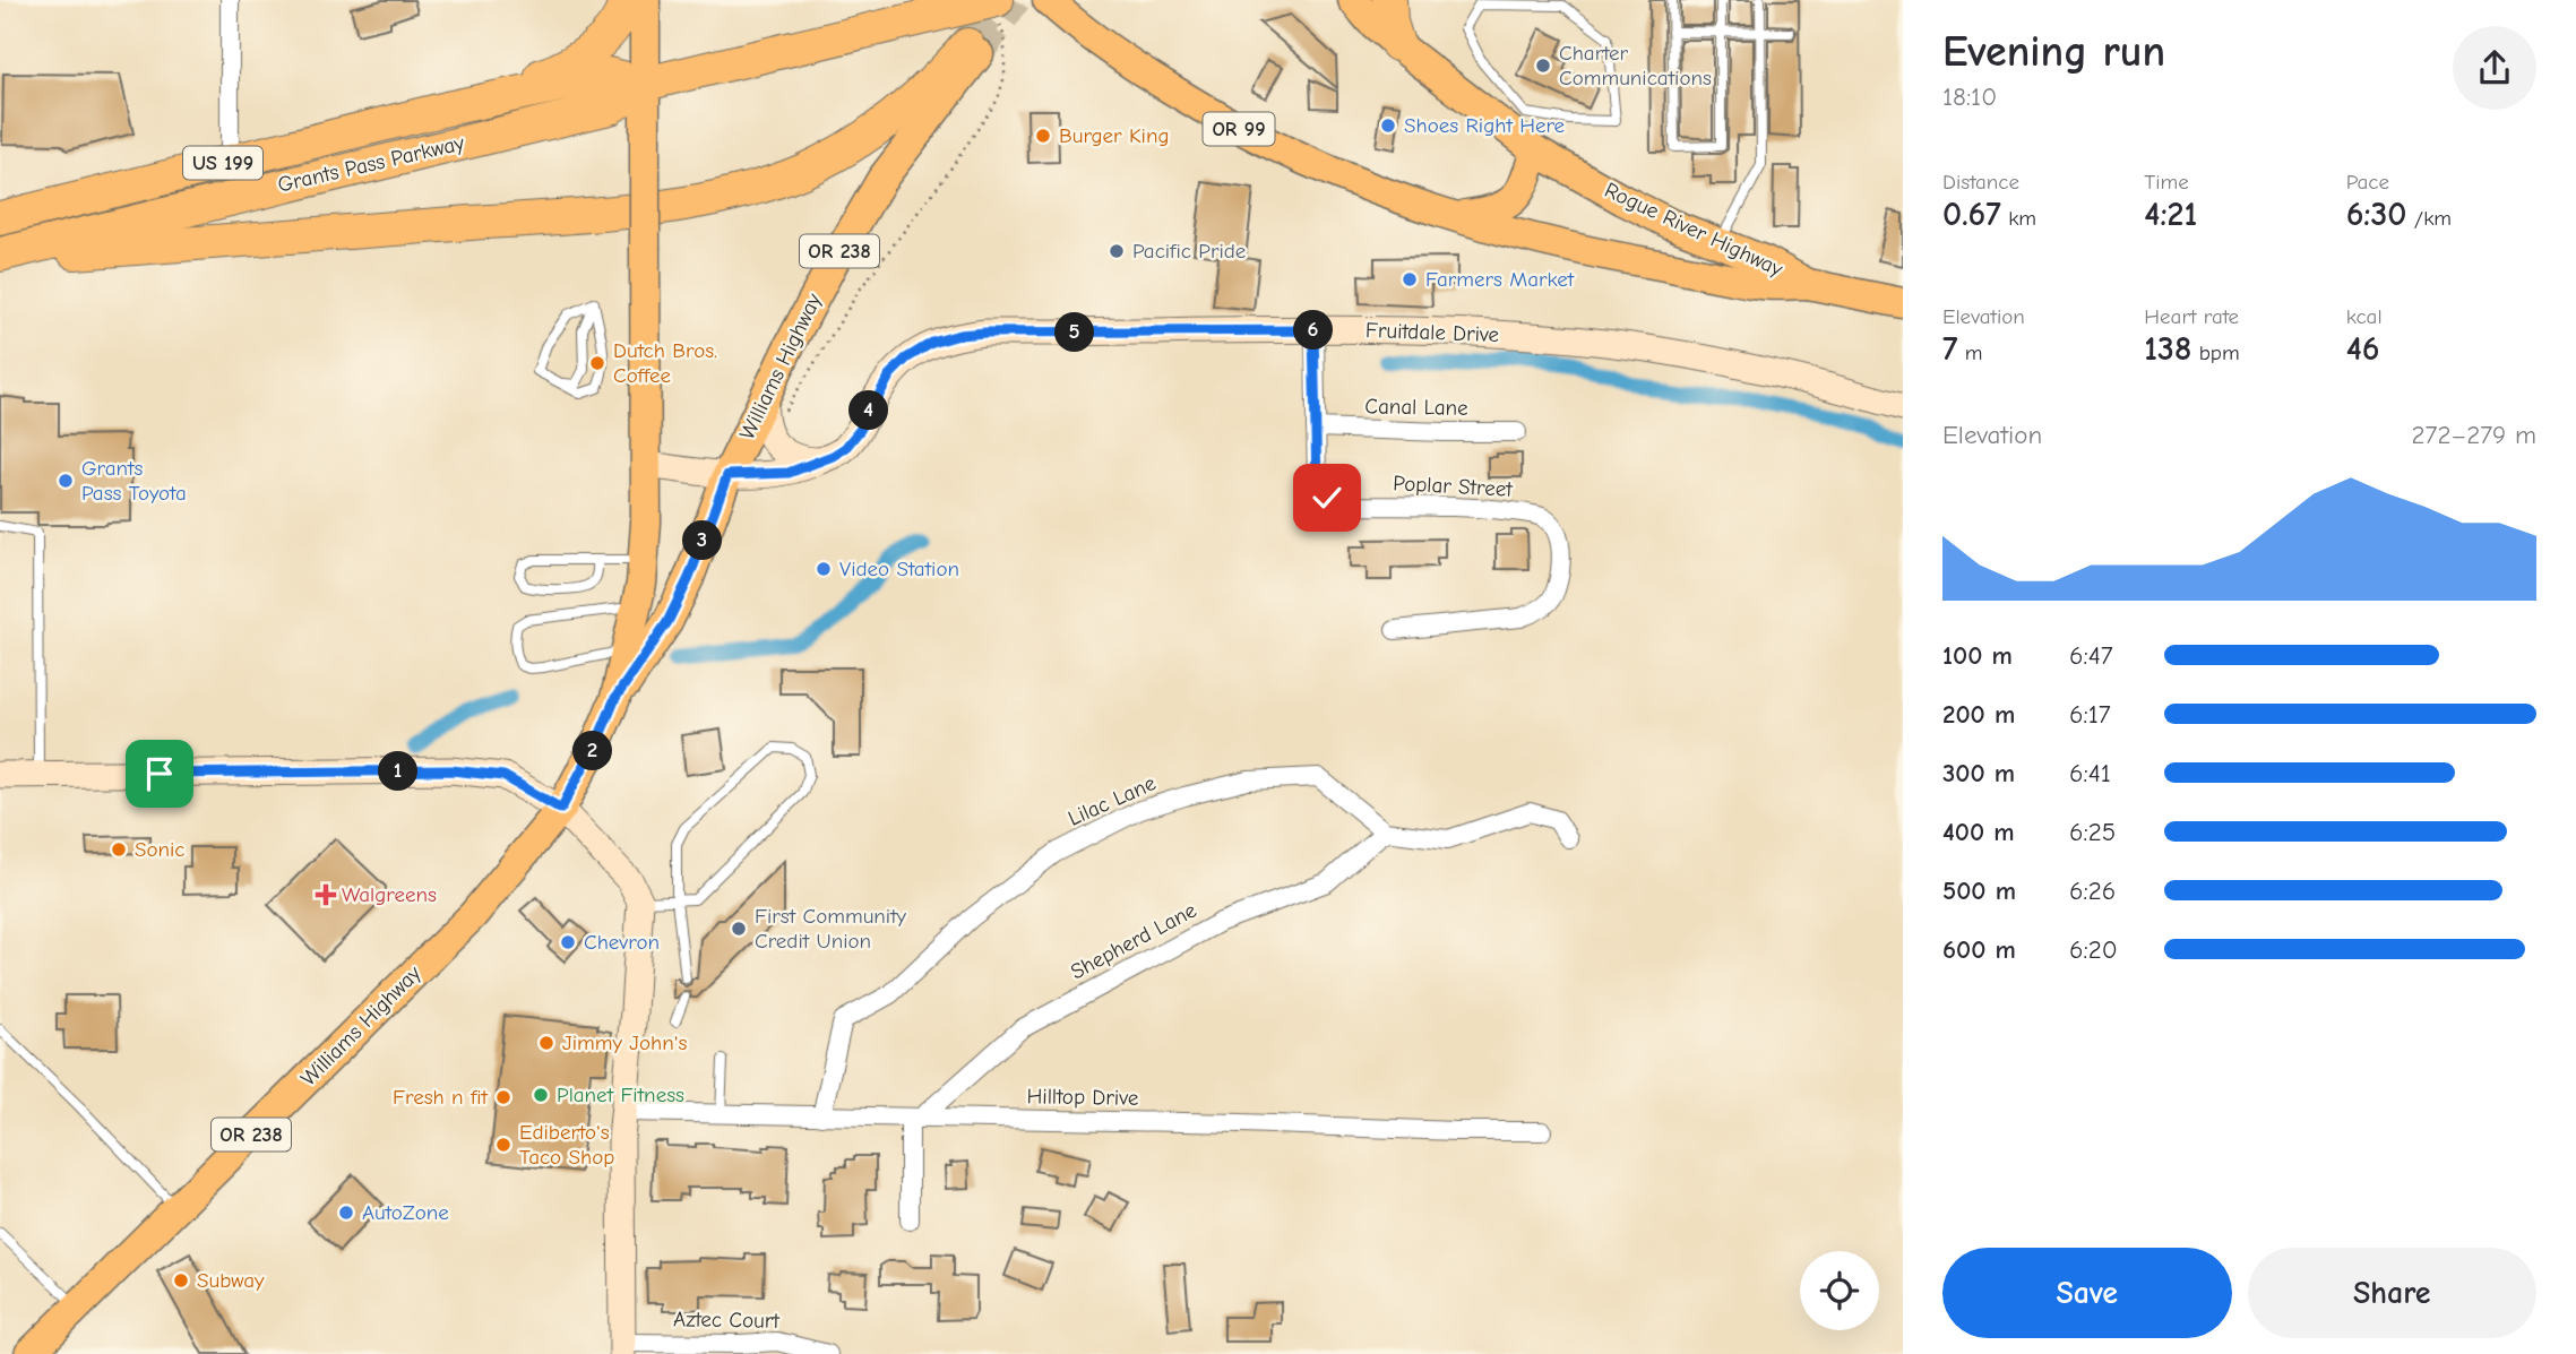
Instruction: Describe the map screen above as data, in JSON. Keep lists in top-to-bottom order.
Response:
{
  "streets": {
    "highway": ["US 199", "Grants Pass Parkway"],
    "main road": [
      "OR 99",
      "Rogue River Highway",
      "OR 238",
      "Williams Highway"
    ],
    "street": [
      "Fruitdale Drive",
      "Canal Lane",
      "Poplar Street",
      "Lilac Lane",
      "Shepherd Lane",
      "Hilltop Drive",
      "Aztec Court"
    ]
  },
  "crossings": [
    ["OR 99", "Rogue River Highway"],
    ["US 199", "Grants Pass Parkway"],
    ["Grants Pass Parkway", "OR 238"],
    ["Grants Pass Parkway", "Williams Highway"],
    ["OR 238", "Williams Highway"],
    ["Fruitdale Drive", "Williams Highway"],
    ["Fruitdale Drive", "Poplar Street"],
    ["Canal Lane", "Poplar Street"],
    ["Lilac Lane", "Shepherd Lane"],
    ["Lilac Lane", "Hilltop Drive"],
    ["Shepherd Lane", "Hilltop Drive"]
  ],
  "places": {
    "other": [
      "Charter Communications",
      "Shoes Right Here",
      "Burger King",
      "Pacific Pride",
      "Farmers Market",
      "Dutch Bros. Coffee",
      "Grants Pass Toyota",
      "Video Station",
      "Sonic",
      "First Community Credit Union",
      "Chevron",
      "Jimmy John's",
      "Planet Fitness",
      "Fresh n fit",
      "Ediberto's Taco Shop",
      "AutoZone",
      "Subway"
    ],
    "health": ["Walgreens"]
  },
  "page": {
    "heading": ["Evening run", "18:10"],
    "stats": [
      ["Distance", "0.67 km"],
      ["Time", "4:21"],
      ["Pace", "6:30 /km"],
      ["Elevation", "7 m"],
      ["Heart rate", "138 bpm"],
      ["kcal", "46"]
    ],
    "pins": [
      "6",
      "5",
      "4",
      "3",
      "2",
      "1"
    ],
    "chart": ["Elevation", "272–279 m"],
    "list": [
      {
        "name": "100 m",
        "note": "6:47"
      },
      {
        "name": "200 m",
        "note": "6:17"
      },
      {
        "name": "300 m",
        "note": "6:41"
      },
      {
        "name": "400 m",
        "note": "6:25"
      },
      {
        "name": "500 m",
        "note": "6:26"
      },
      {
        "name": "600 m",
        "note": "6:20"
      }
    ],
    "buttons": ["Save", "Share"]
  }
}
